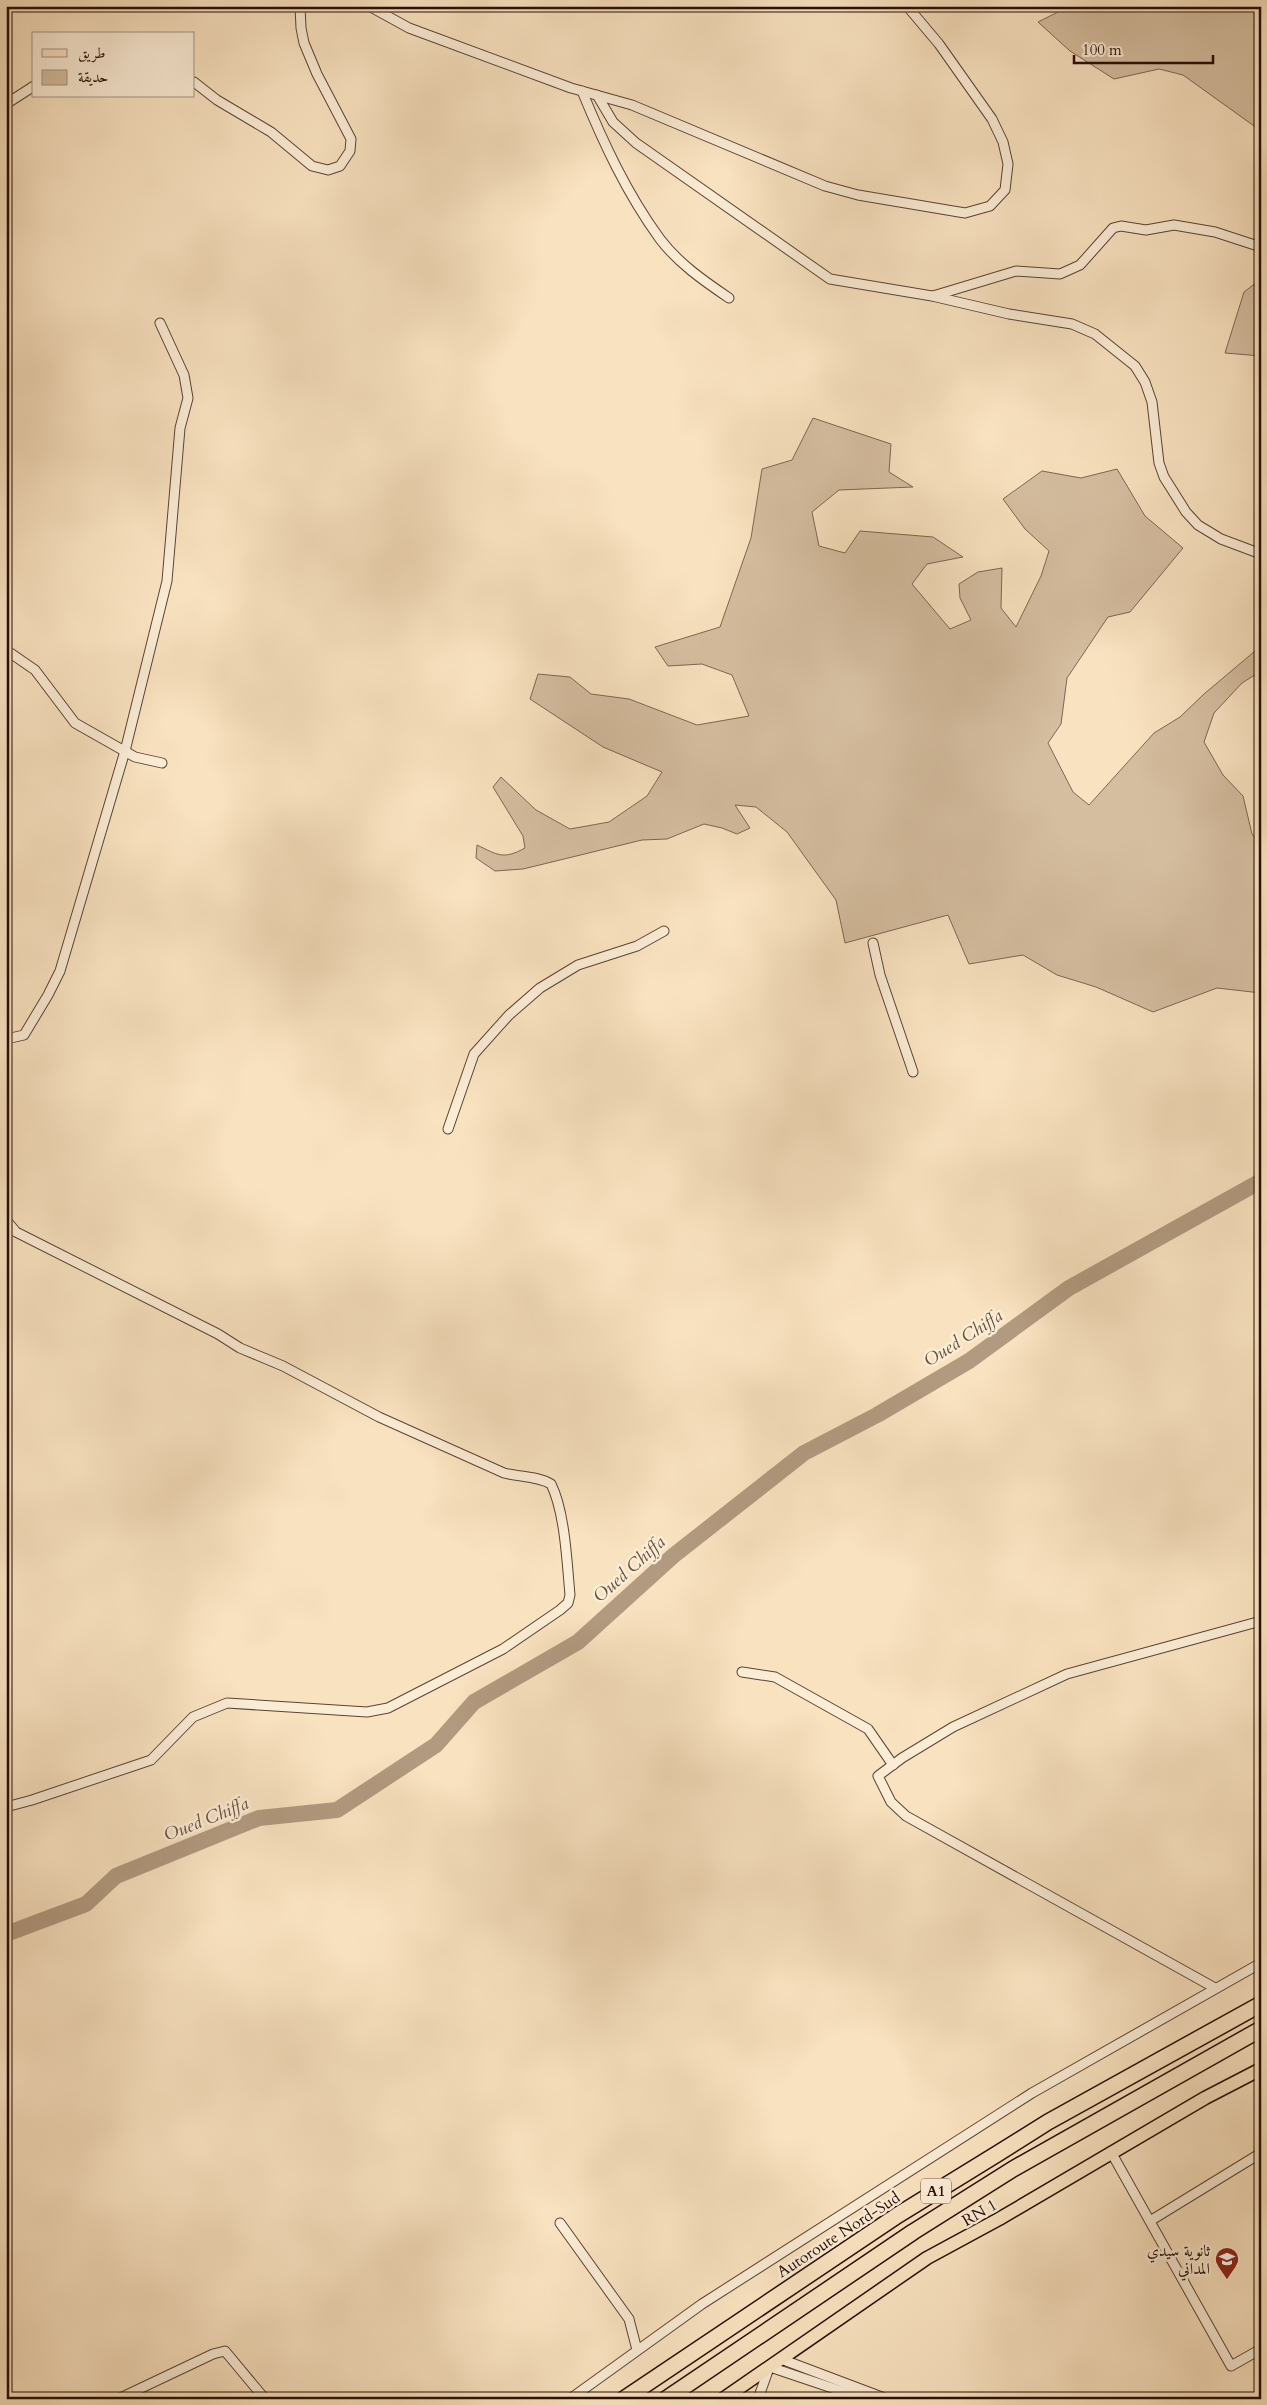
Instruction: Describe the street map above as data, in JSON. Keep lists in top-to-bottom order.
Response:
{
  "streets": {
    "highway": ["A1", "Autoroute Nord-Sud"],
    "main road": ["RN 1"]
  },
  "water": ["Oued Chiffa"],
  "places": {
    "school or university": ["ثانوية سيدي المداني"]
  },
  "legend": ["طريق", "حديقة"],
  "scale_bar": "100 m"
}
